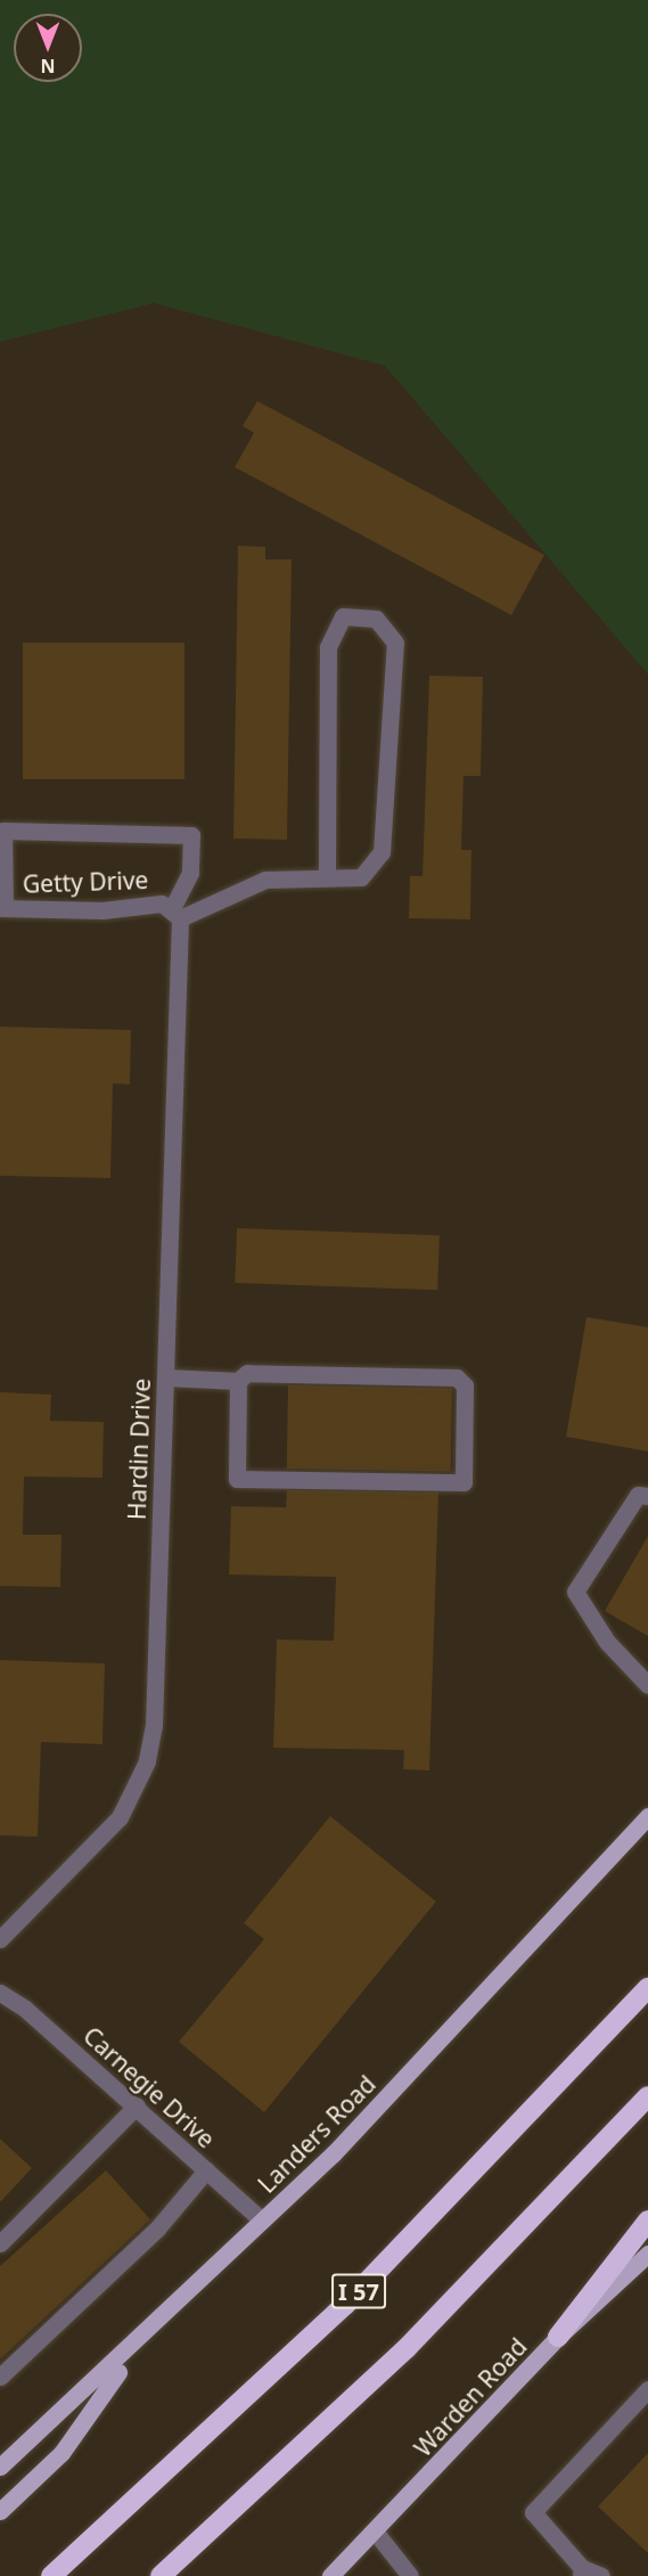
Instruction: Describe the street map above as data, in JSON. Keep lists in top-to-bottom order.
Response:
{
  "streets": {
    "highway": ["I 57"],
    "main road": ["Landers Road", "Warden Road"],
    "street": ["Getty Drive", "Hardin Drive", "Carnegie Drive"]
  },
  "crossings": [
    ["Getty Drive", "Hardin Drive"],
    ["Carnegie Drive", "Landers Road"]
  ],
  "north": "bottom"
}
